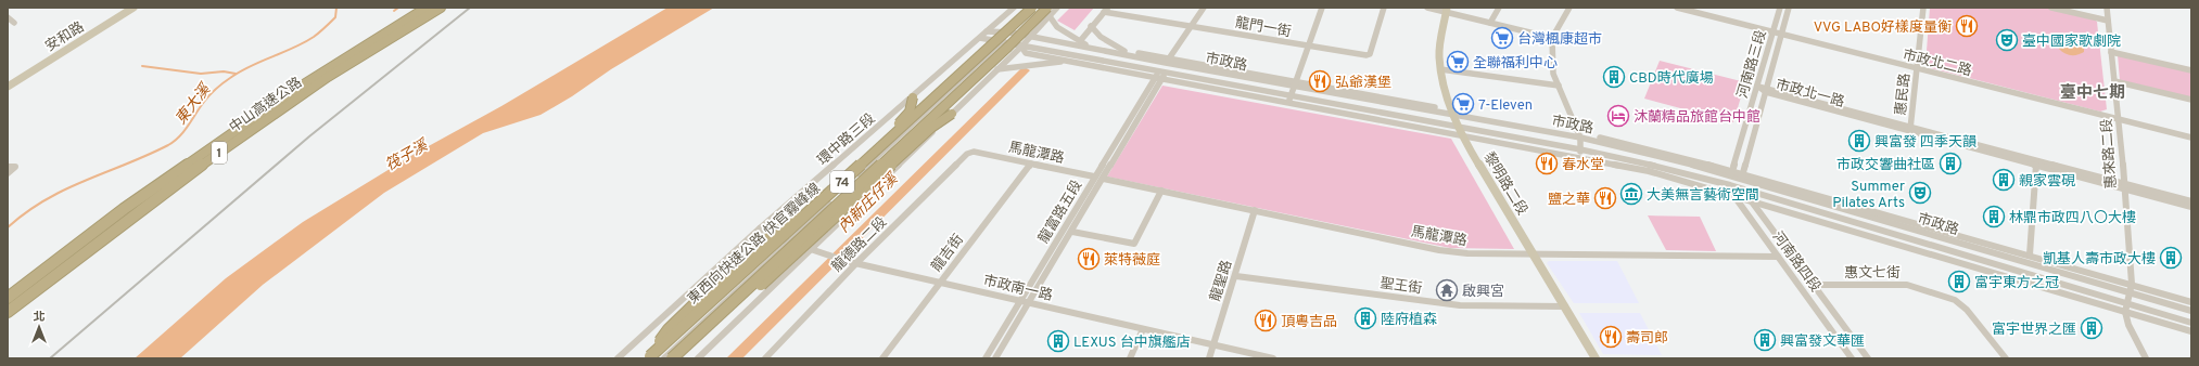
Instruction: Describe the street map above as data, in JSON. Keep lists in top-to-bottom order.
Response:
{
  "streets": {
    "highway": [
      "中山高速公路",
      "1",
      "74",
      "東西向快速公路 快官霧峰線"
    ],
    "main road": ["安和路", "黎明路二段"],
    "street": [
      "龍門一街",
      "市政路",
      "市政北二路",
      "河南路三段",
      "市政北一路",
      "惠民路",
      "環中路三段",
      "馬龍潭路",
      "惠來路二段",
      "龍富路五段",
      "龍德路二段",
      "龍吉街",
      "河南路四段",
      "惠文七街",
      "龍聖路",
      "聖王街",
      "市政南一路"
    ]
  },
  "crossings": [
    ["市政路", "河南路三段"],
    ["市政路", "環中路三段"],
    ["市政路", "惠來路二段"],
    ["市政路", "黎明路二段"],
    ["市政路", "龍富路五段"],
    ["市政路", "河南路四段"],
    ["市政北二路", "河南路三段"],
    ["市政北二路", "惠民路"],
    ["市政北二路", "惠來路二段"],
    ["河南路三段", "市政北一路"],
    ["河南路三段", "河南路四段"],
    ["市政北一路", "惠民路"],
    ["市政北一路", "惠來路二段"],
    ["環中路三段", "市政南一路"],
    ["馬龍潭路", "黎明路二段"],
    ["馬龍潭路", "龍富路五段"],
    ["馬龍潭路", "龍德路二段"],
    ["馬龍潭路", "龍吉街"],
    ["馬龍潭路", "河南路四段"],
    ["馬龍潭路", "龍聖路"],
    ["黎明路二段", "聖王街"],
    ["龍富路五段", "市政南一路"],
    ["龍德路二段", "市政南一路"],
    ["龍吉街", "市政南一路"],
    ["河南路四段", "惠文七街"],
    ["龍聖路", "聖王街"],
    ["龍聖路", "市政南一路"]
  ],
  "districts": ["臺中七期"],
  "water": ["東大溪", "筏子溪", "內新庄仔溪"],
  "places": {
    "restaurant": [
      "VVG LABO好樣度量衡",
      "弘爺漢堡",
      "春水堂",
      "鹽之華",
      "萊特薇庭",
      "頂粵吉品",
      "壽司郎"
    ],
    "supermarket": ["台灣楓康超市", "全聯福利中心", "7-Eleven"],
    "theatre": ["臺中國家歌劇院", "Summer Pilates Arts"],
    "building": [
      "CBD時代廣場",
      "興富發 四季天韻",
      "市政交響曲社區",
      "親家雲硯",
      "林鼎市政四八〇大樓",
      "凱基人壽市政大樓",
      "富宇東方之冠",
      "陸府植森",
      "富宇世界之匯",
      "興富發文華匯",
      "LEXUS 台中旗艦店"
    ],
    "hotel": ["沐蘭精品旅館台中館"],
    "museum": ["大美無言藝術空間"],
    "temple": ["啟興宮"]
  },
  "north": "top"
}
